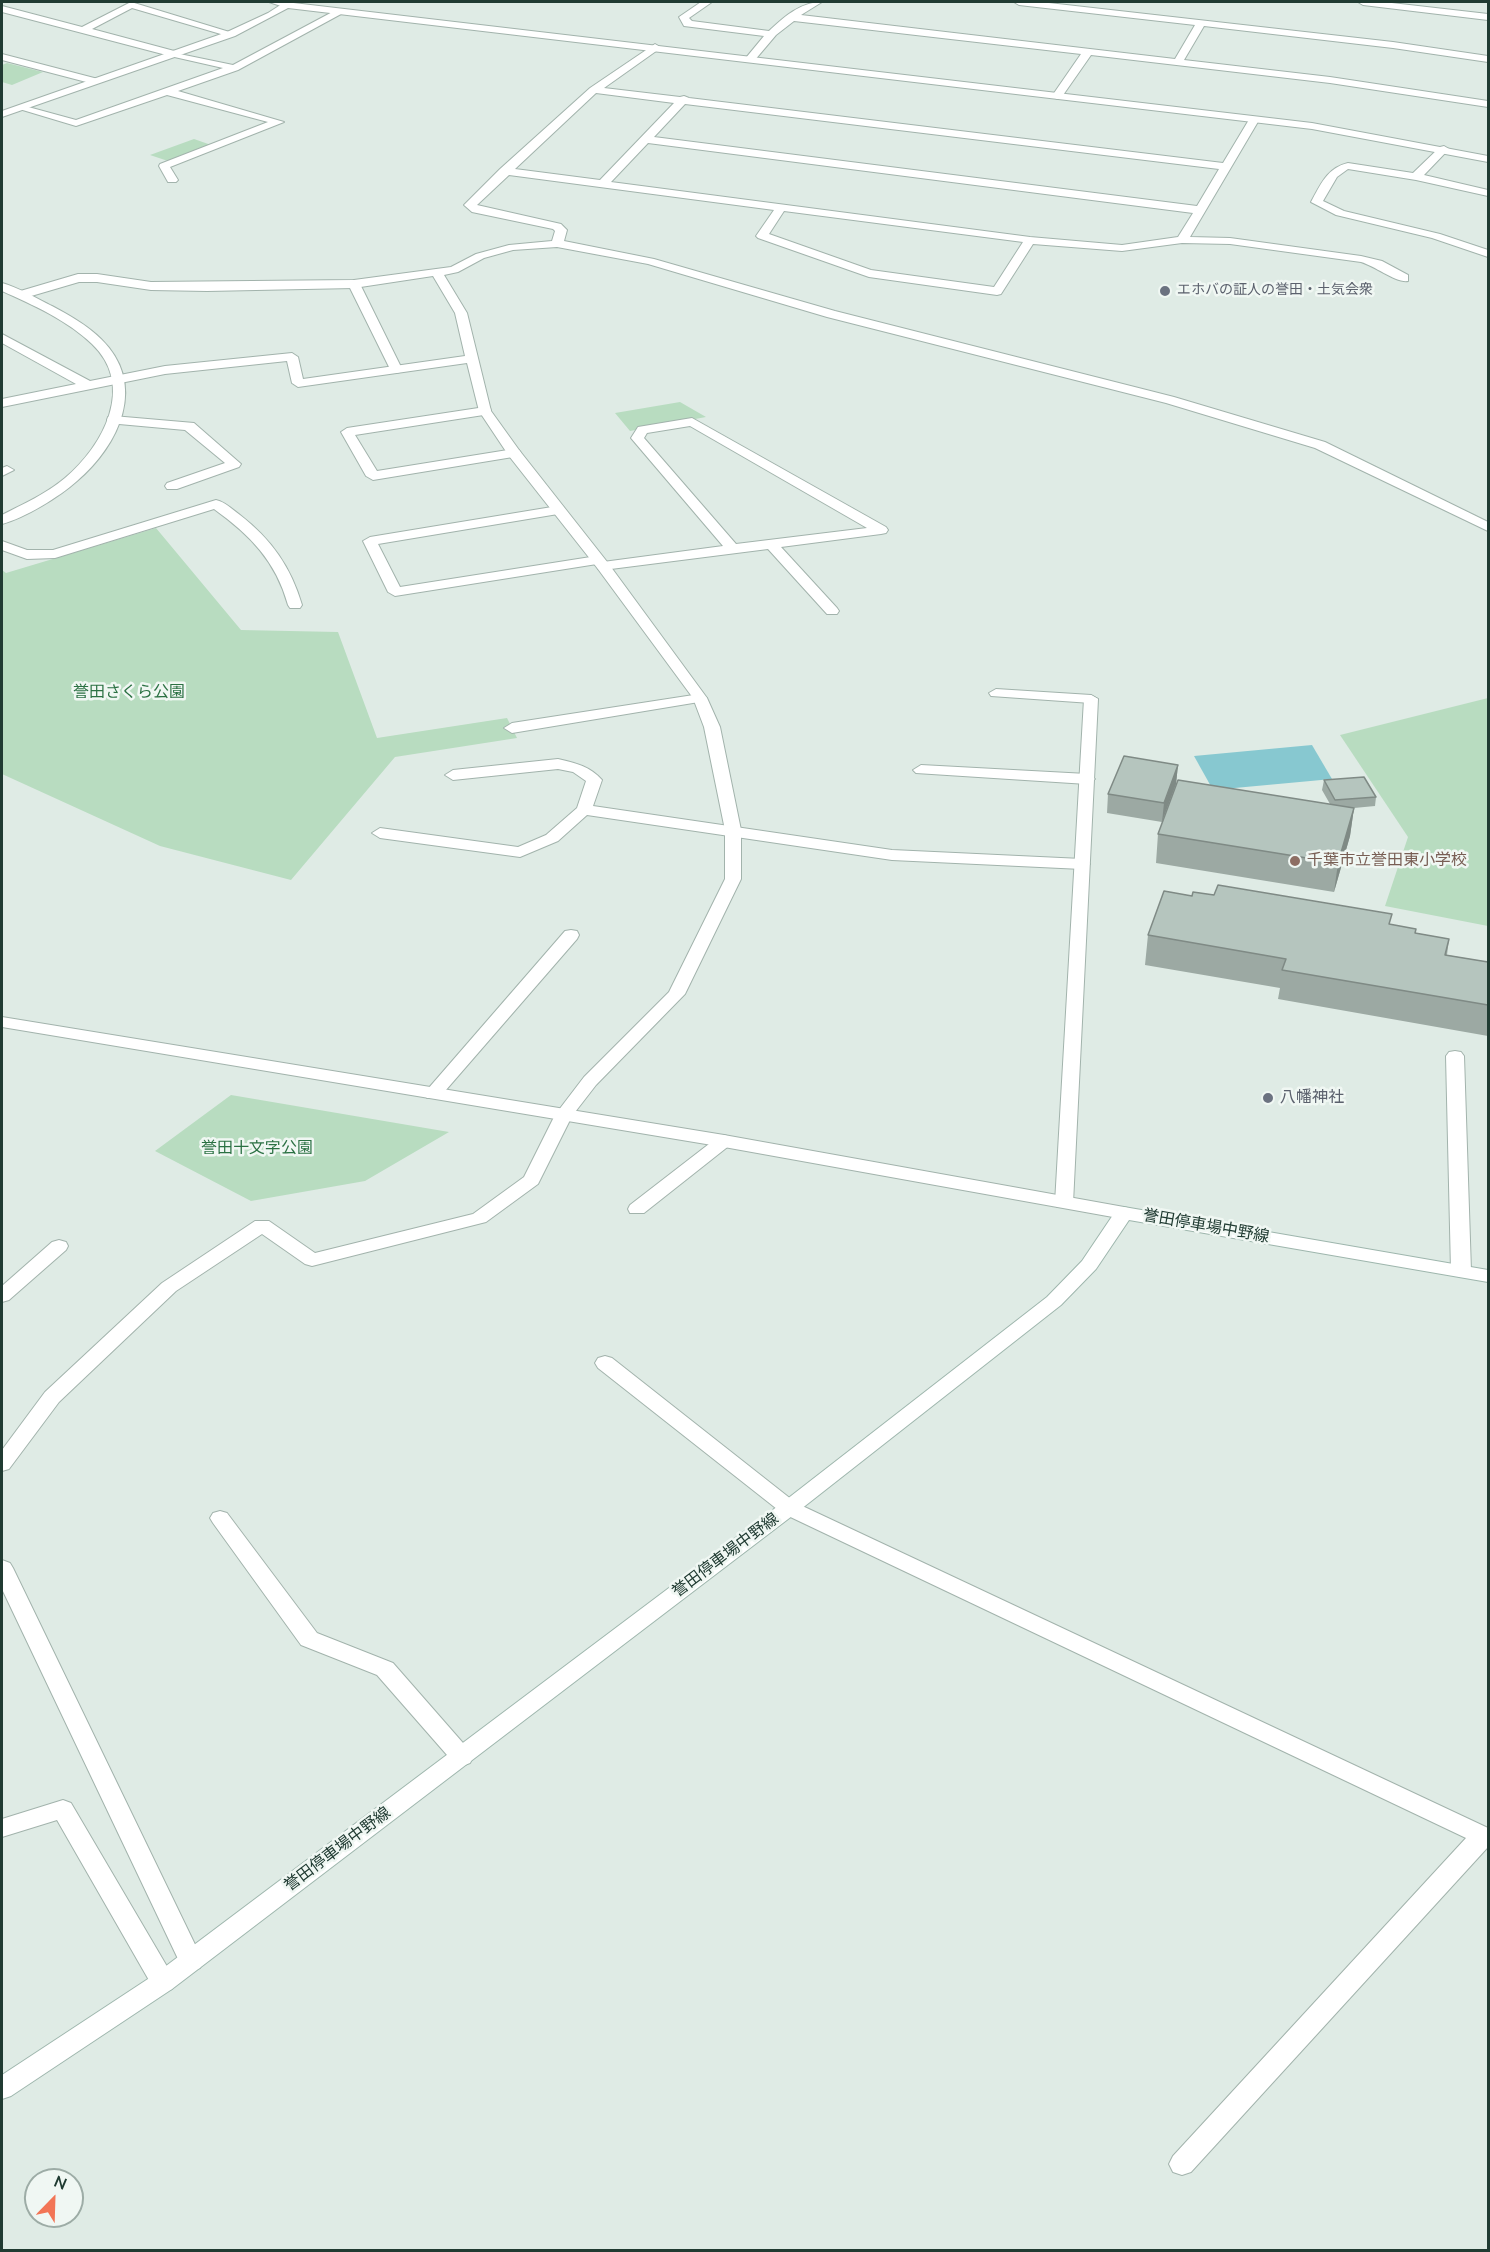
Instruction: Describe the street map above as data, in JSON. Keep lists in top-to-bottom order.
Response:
{
  "streets": {
    "street": ["誉田停車場中野線"]
  },
  "parks": ["誉田さくら公園", "誉田十文字公園"],
  "places": ["エホバの証人の誉田・土気会衆", "千葉市立誉田東小学校", "八幡神社"],
  "north": "top right"
}
